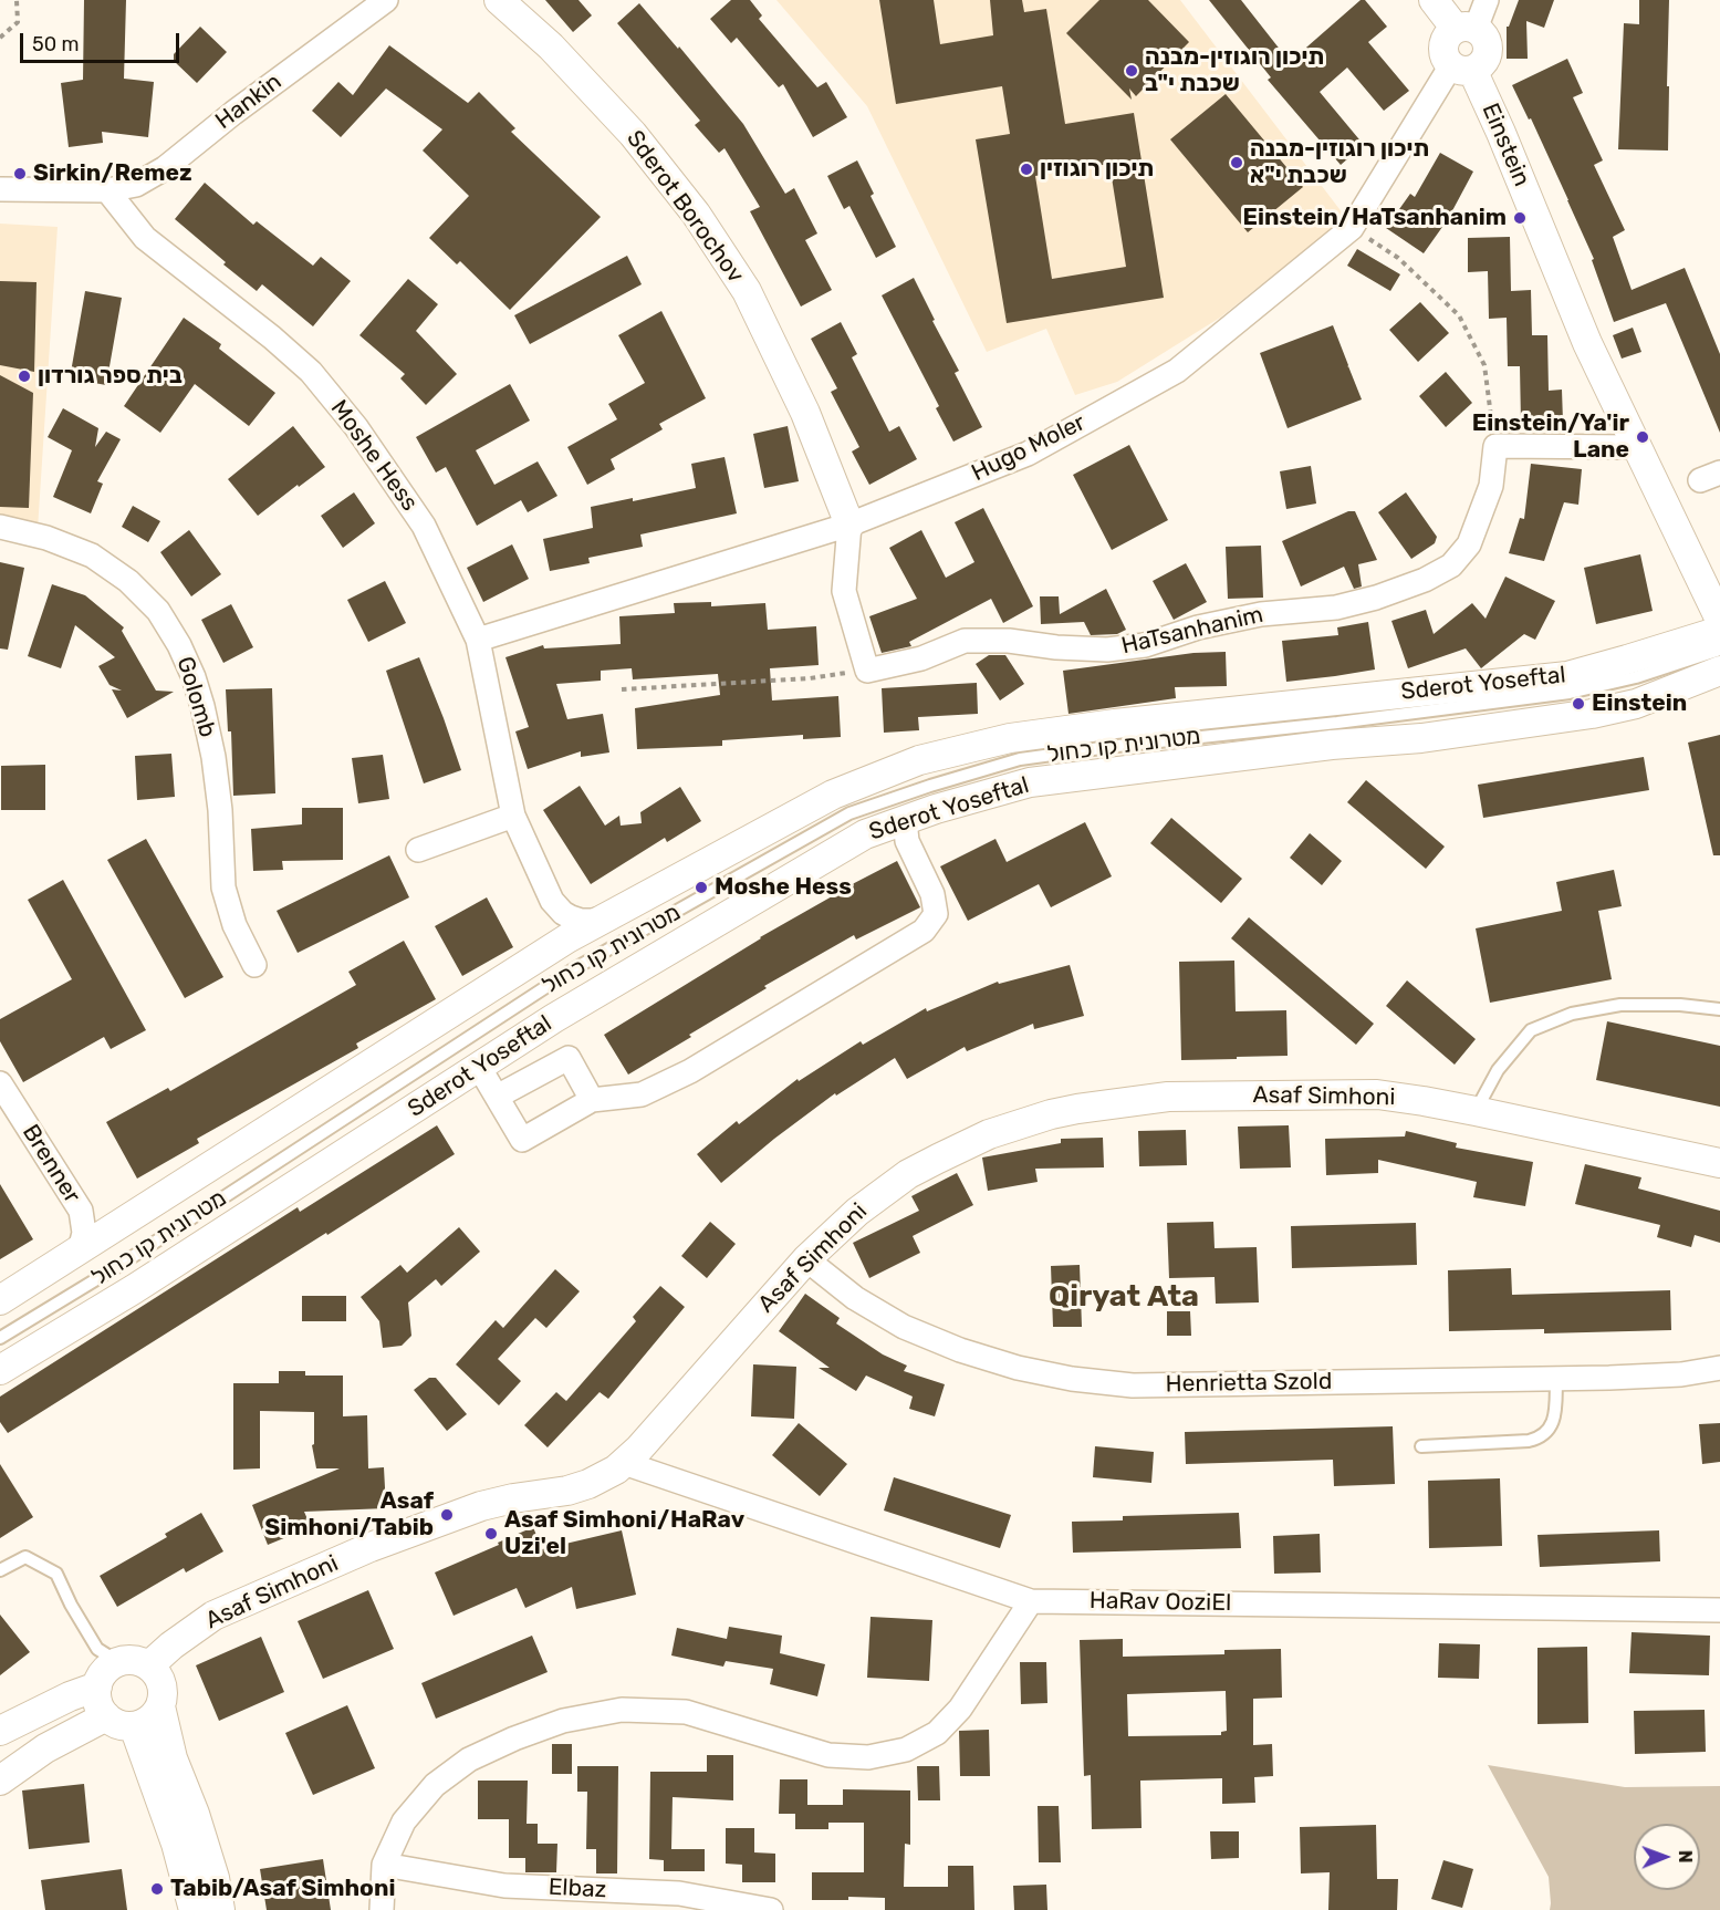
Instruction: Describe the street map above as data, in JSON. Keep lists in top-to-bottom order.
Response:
{
  "streets": {
    "street": [
      "Hankin",
      "Einstein",
      "Sderot Borochov",
      "Hugo Moler",
      "Moshe Hess",
      "HaTsanhanim",
      "Sderot Yoseftal",
      "Golomb",
      "Asaf Simhoni",
      "Brenner",
      "Henrietta Szold",
      "HaRav OoziEl",
      "Elbaz"
    ],
    "lane": ["מטרונית קו כחול"]
  },
  "crossings": [
    ["Hankin", "Moshe Hess"],
    ["Einstein", "Hugo Moler"],
    ["Sderot Borochov", "Hugo Moler"],
    ["Hugo Moler", "Moshe Hess"],
    ["Moshe Hess", "Sderot Yoseftal"],
    ["Sderot Yoseftal", "Brenner"],
    ["Asaf Simhoni", "Henrietta Szold"],
    ["Asaf Simhoni", "HaRav OoziEl"]
  ],
  "districts": ["Qiryat Ata"],
  "places": [
    "תיכון רוגוזין-מבנה שכבת י\"ב",
    "תיכון רוגוזין-מבנה שכבת י\"א",
    "תיכון רוגוזין",
    "Sirkin/Remez",
    "Einstein/HaTsanhanim",
    "בית ספר גורדון",
    "Einstein/Ya'ir Lane",
    "Einstein",
    "Moshe Hess",
    "Asaf Simhoni/Tabib",
    "Asaf Simhoni/HaRav Uzi'el",
    "Tabib/Asaf Simhoni"
  ],
  "scale_bar": "50 m",
  "north": "right"
}
